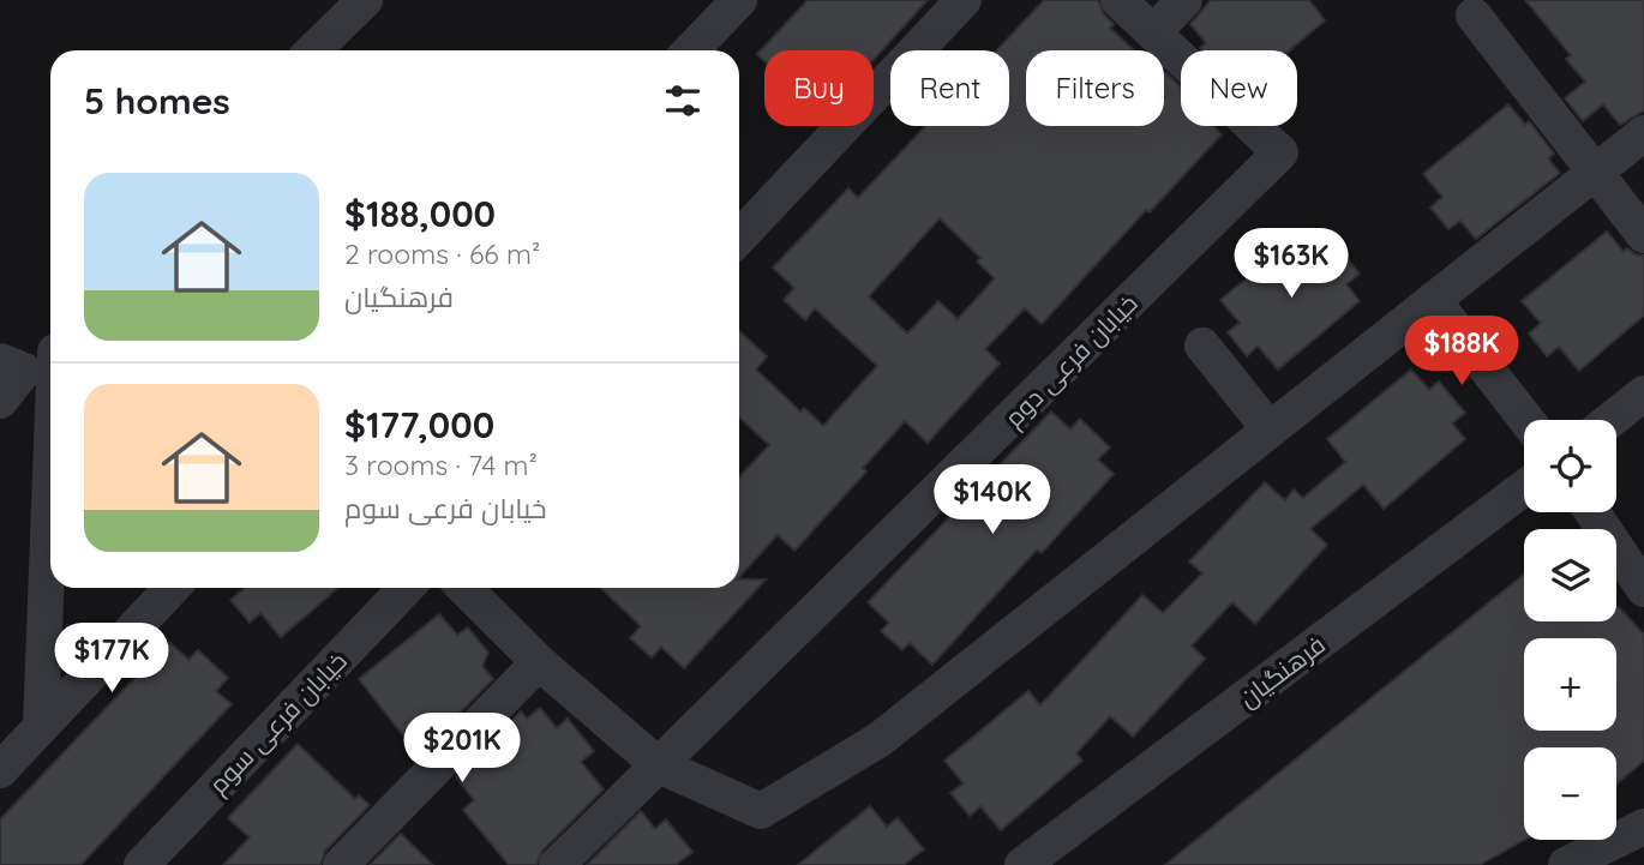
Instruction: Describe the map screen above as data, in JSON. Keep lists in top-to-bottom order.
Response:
{
  "streets": {
    "street": ["خیابان فرعی دوم", "فرهنگیان", "خیابان فرعی سوم"]
  },
  "page": {
    "chip": [
      "Buy",
      "Rent",
      "Filters",
      "New"
    ],
    "heading": "5 homes",
    "list": [
      {
        "name": "$188,000",
        "note": "2 rooms · 66 m² · فرهنگیان"
      },
      {
        "name": "$177,000",
        "note": "3 rooms · 74 m² · خیابان فرعی سوم"
      }
    ],
    "price": [
      "$163K",
      "$188K",
      "$140K",
      "$177K",
      "$201K"
    ],
    "map_buttons": ["+", "−"]
  }
}
